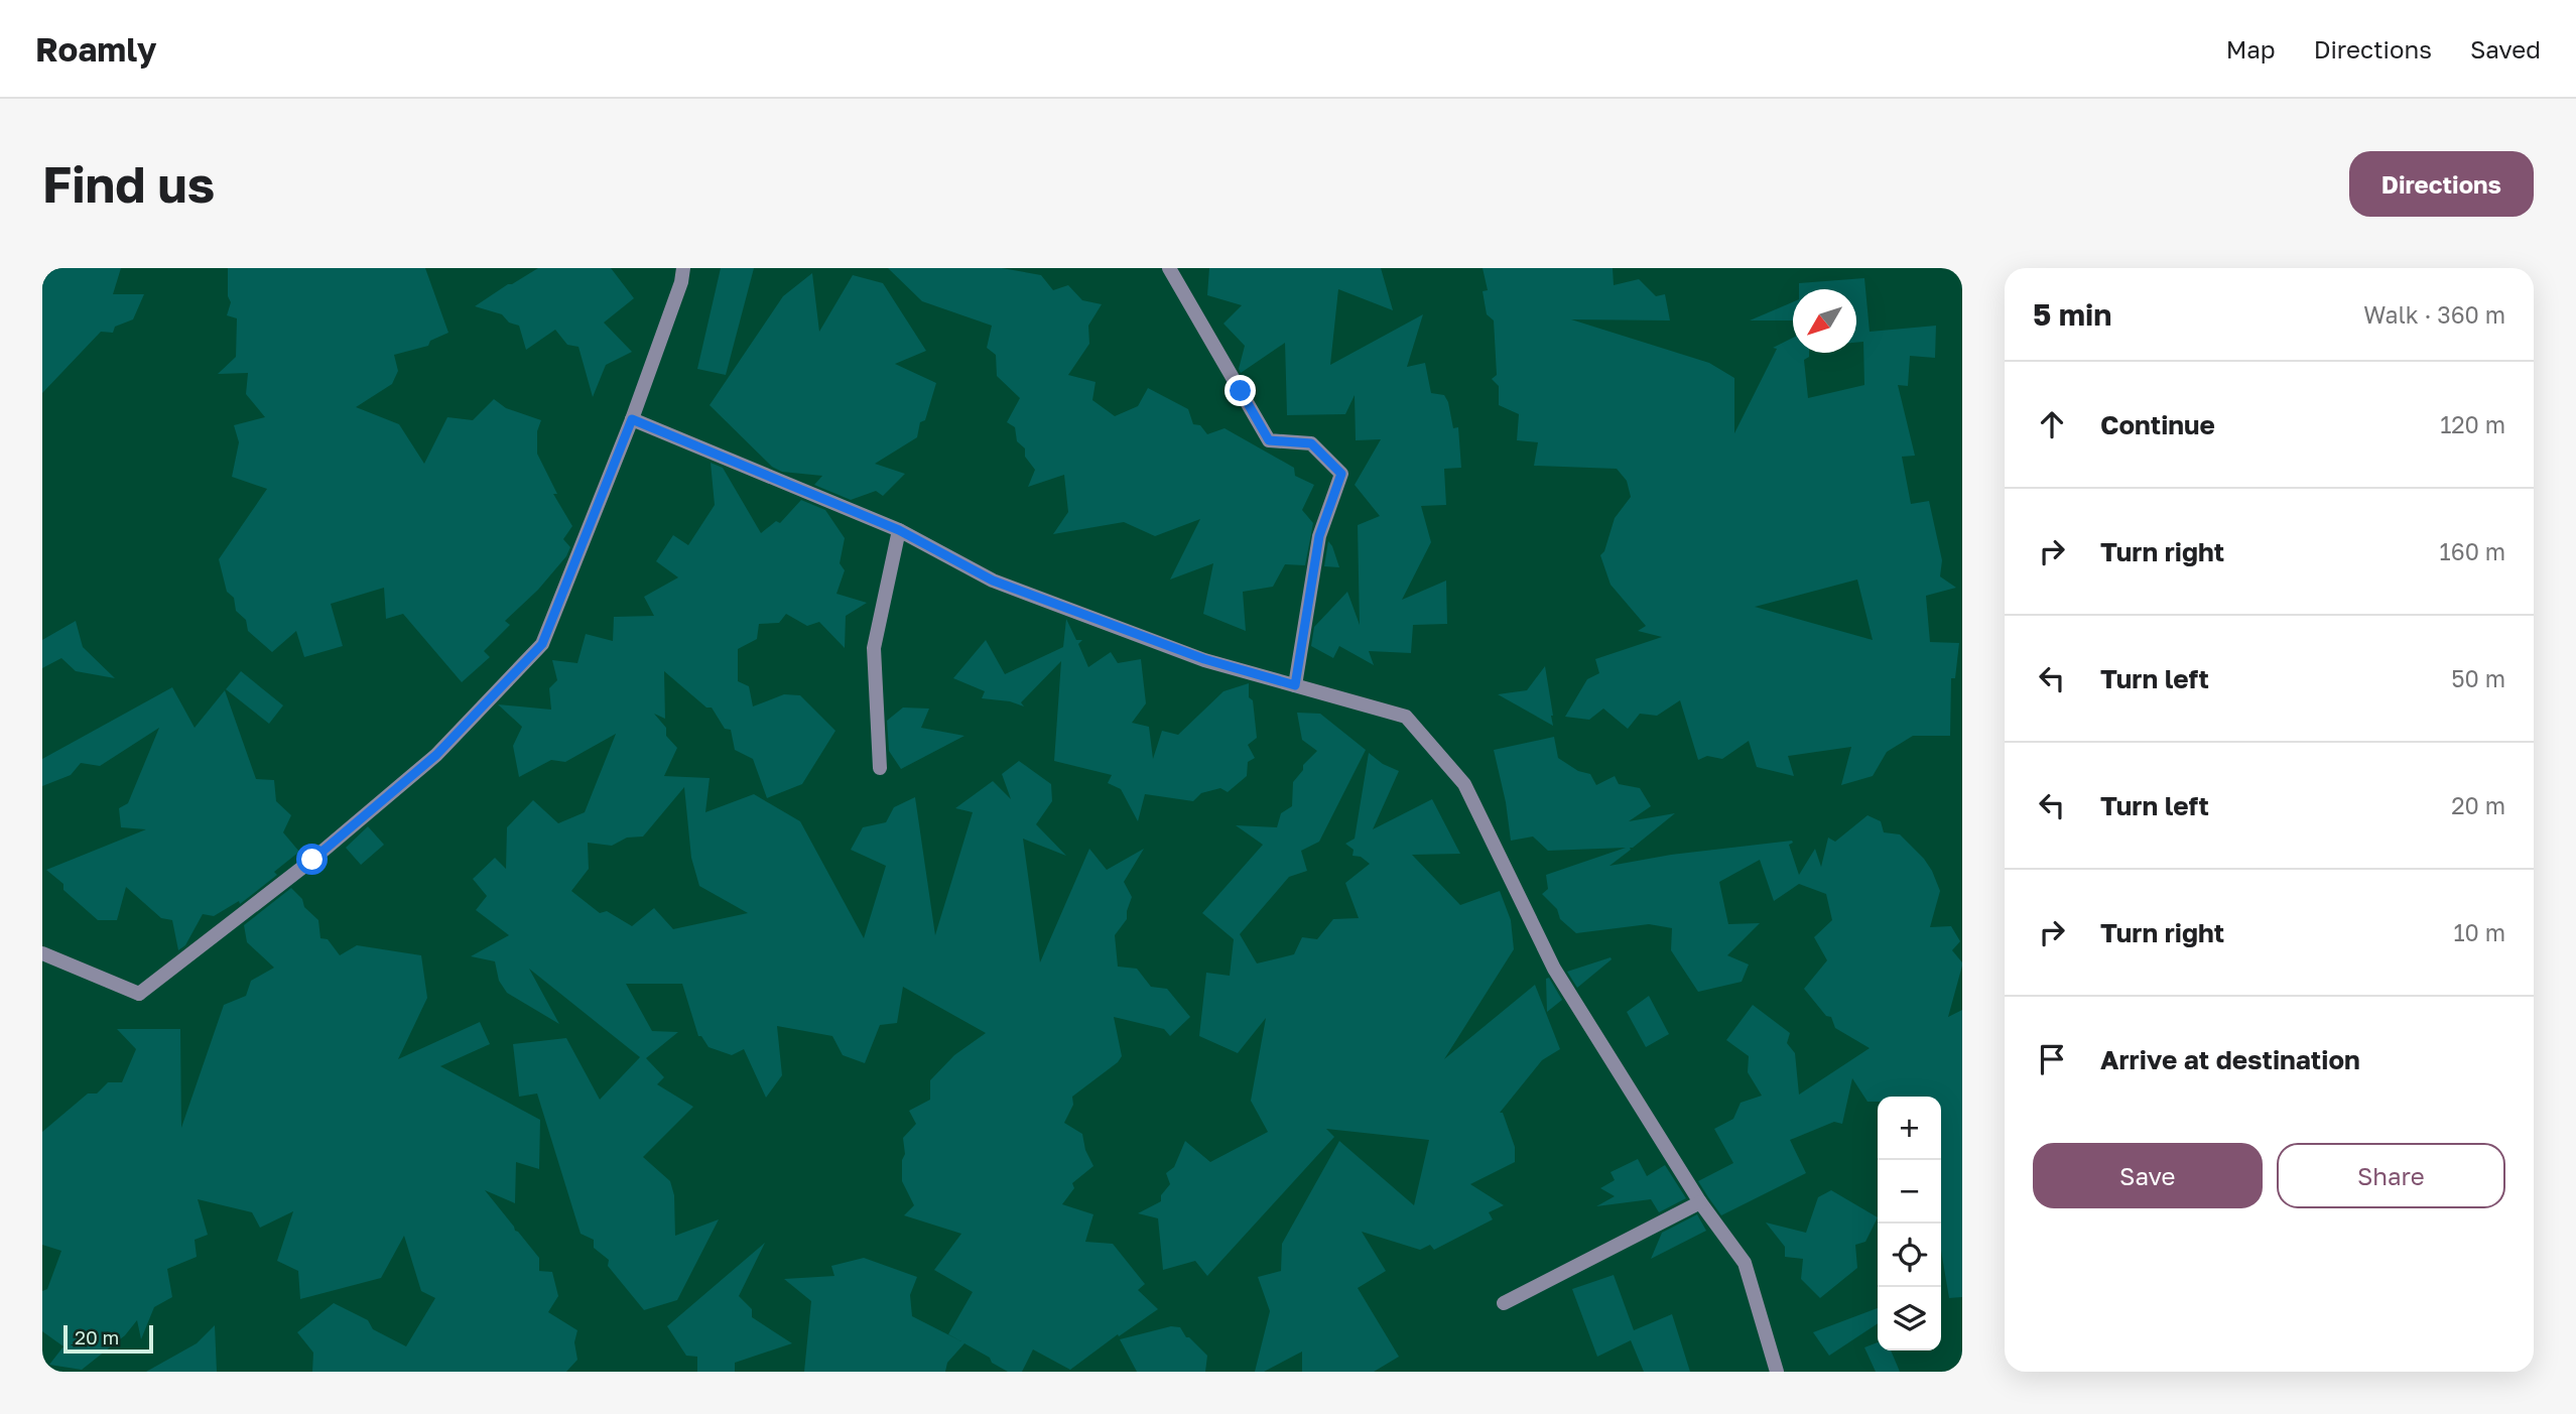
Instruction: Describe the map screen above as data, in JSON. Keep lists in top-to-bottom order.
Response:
{
  "scale_bar": "20 m",
  "north": "bottom left",
  "page": {
    "header": "Roamly",
    "nav": ["Map", "Directions", "Saved"],
    "buttons": [
      "Directions",
      ["Save", "Share"]
    ],
    "title": "Find us",
    "heading": ["5 min", "Walk · 360 m"],
    "list": [
      ["Continue", "120 m"],
      ["Turn right", "160 m"],
      ["Turn left", "50 m"],
      ["Turn left", "20 m"],
      ["Turn right", "10 m"],
      "Arrive at destination"
    ],
    "map_buttons": ["+", "−"],
    "scale": "20 m"
  }
}
